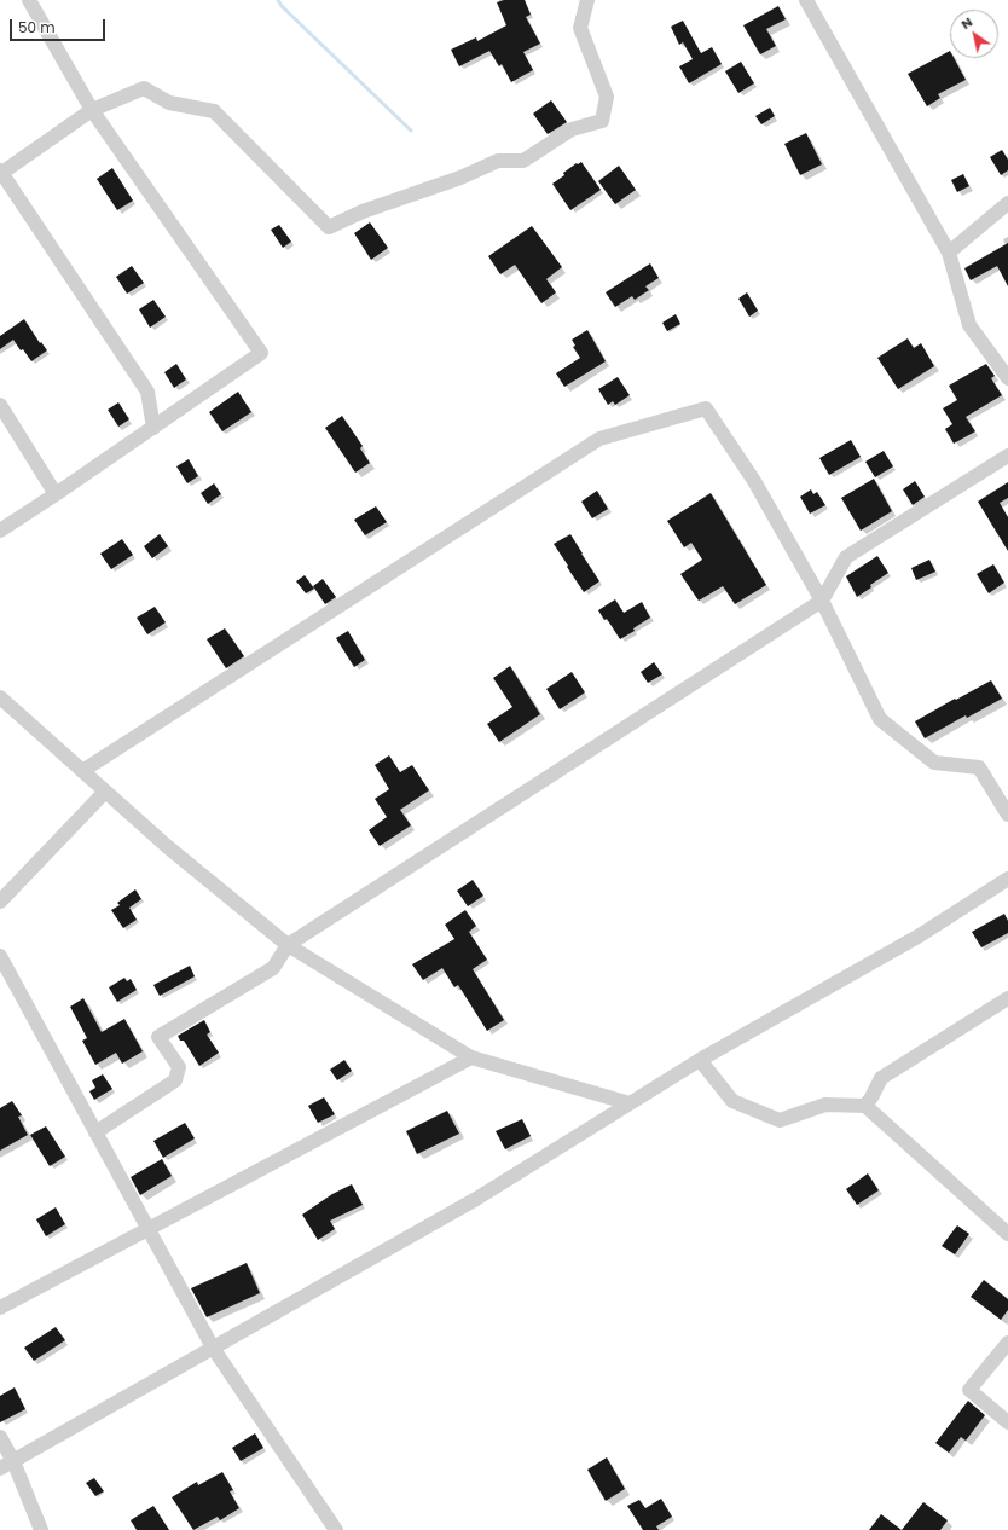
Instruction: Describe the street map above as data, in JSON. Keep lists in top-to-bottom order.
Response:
{
  "scale_bar": "50 m",
  "north": "top left"
}
